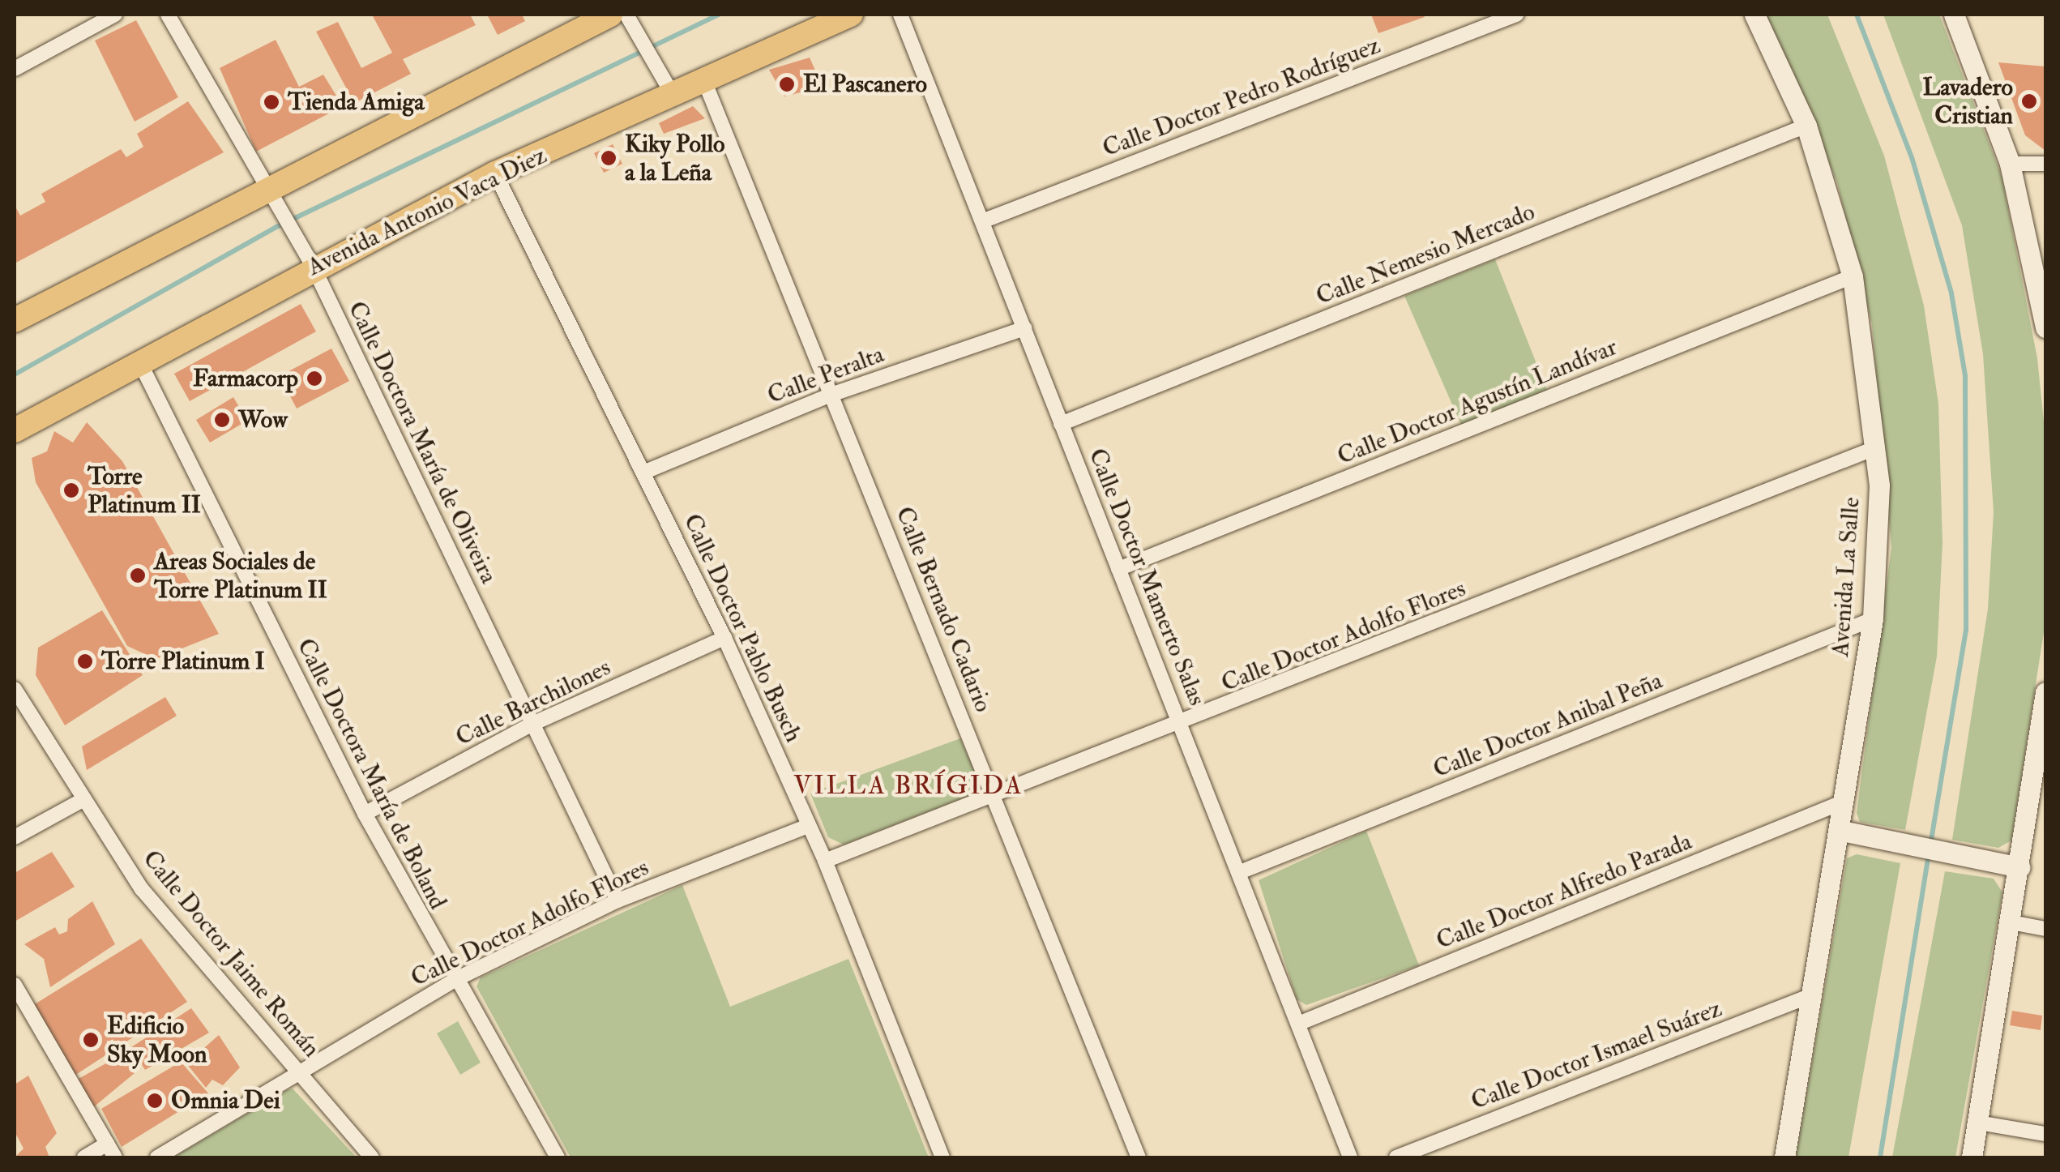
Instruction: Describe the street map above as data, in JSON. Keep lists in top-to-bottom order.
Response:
{
  "streets": {
    "highway": ["Avenida Antonio Vaca Diez"],
    "main road": ["Avenida La Salle"],
    "street": [
      "Calle Doctor Pedro Rodríguez",
      "Calle Nemesio Mercado",
      "Calle Peralta",
      "Calle Doctor Agustín Landívar",
      "Calle Doctora María de Oliveira",
      "Calle Doctor Mamerto Salas",
      "Calle Bernado Cadario",
      "Calle Doctor Pablo Busch",
      "Calle Doctor Adolfo Flores",
      "Calle Barchilones",
      "Calle Doctor Anibal Peña",
      "Calle Doctora María de Boland",
      "Calle Doctor Alfredo Parada",
      "Calle Doctor Jaime Román",
      "Calle Doctor Ismael Suárez"
    ]
  },
  "crossings": [
    ["Calle Doctor Pedro Rodríguez", "Calle Doctor Mamerto Salas"],
    ["Avenida Antonio Vaca Diez", "Calle Doctora María de Oliveira"],
    ["Avenida Antonio Vaca Diez", "Calle Bernado Cadario"],
    ["Avenida Antonio Vaca Diez", "Calle Doctor Pablo Busch"],
    ["Avenida Antonio Vaca Diez", "Calle Doctora María de Boland"],
    ["Calle Nemesio Mercado", "Calle Doctor Mamerto Salas"],
    ["Calle Nemesio Mercado", "Avenida La Salle"],
    ["Calle Peralta", "Calle Doctor Mamerto Salas"],
    ["Calle Peralta", "Calle Bernado Cadario"],
    ["Calle Peralta", "Calle Doctor Pablo Busch"],
    ["Calle Doctor Agustín Landívar", "Calle Doctor Mamerto Salas"],
    ["Calle Doctor Agustín Landívar", "Avenida La Salle"],
    ["Calle Doctora María de Oliveira", "Calle Doctor Adolfo Flores"],
    ["Calle Doctora María de Oliveira", "Calle Barchilones"],
    ["Calle Doctor Mamerto Salas", "Calle Doctor Adolfo Flores"],
    ["Calle Doctor Mamerto Salas", "Calle Doctor Anibal Peña"],
    ["Calle Doctor Mamerto Salas", "Calle Doctor Alfredo Parada"],
    ["Avenida La Salle", "Calle Doctor Adolfo Flores"],
    ["Avenida La Salle", "Calle Doctor Anibal Peña"],
    ["Avenida La Salle", "Calle Doctor Alfredo Parada"],
    ["Avenida La Salle", "Calle Doctor Ismael Suárez"],
    ["Calle Bernado Cadario", "Calle Doctor Adolfo Flores"],
    ["Calle Doctor Pablo Busch", "Calle Doctor Adolfo Flores"],
    ["Calle Doctor Pablo Busch", "Calle Barchilones"],
    ["Calle Doctor Adolfo Flores", "Calle Doctora María de Boland"],
    ["Calle Doctor Adolfo Flores", "Calle Doctor Jaime Román"],
    ["Calle Barchilones", "Calle Doctora María de Boland"]
  ],
  "districts": ["VILLA BRÍGIDA"],
  "places": [
    "El Pascanero",
    "Lavadero Cristian",
    "Tienda Amiga",
    "Kiky Pollo a la Leña",
    "Farmacorp",
    "Wow",
    "Torre Platinum II",
    "Areas Sociales de Torre Platinum II",
    "Torre Platinum I",
    "Edificio Sky Moon",
    "Omnia Dei"
  ]
}
